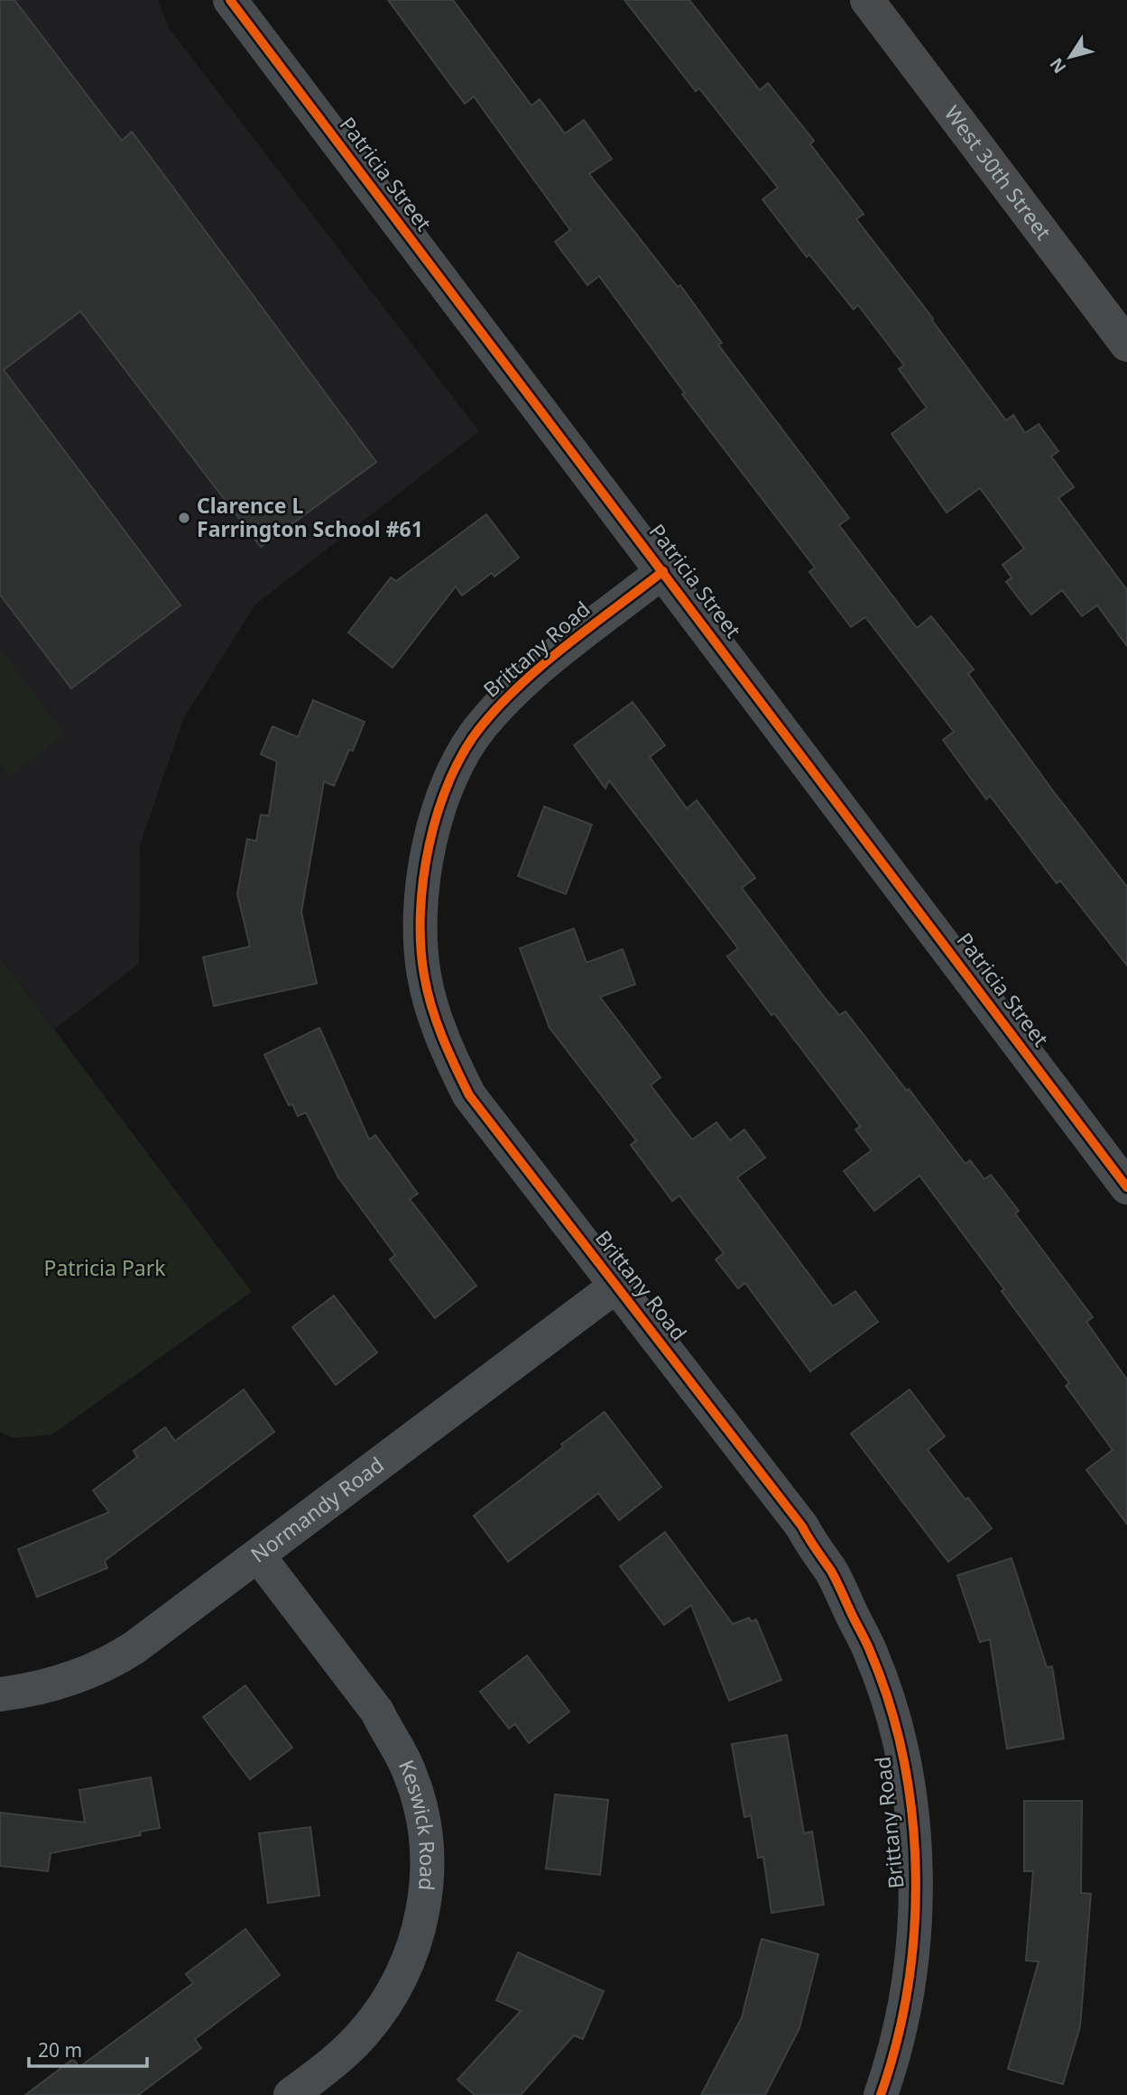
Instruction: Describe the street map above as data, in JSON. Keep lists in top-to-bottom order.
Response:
{
  "streets": {
    "main road": ["West 30th Street"],
    "street": [
      "Patricia Street",
      "Brittany Road",
      "Normandy Road",
      "Keswick Road"
    ]
  },
  "crossings": [
    ["Patricia Street", "Brittany Road"],
    ["Brittany Road", "Normandy Road"],
    ["Normandy Road", "Keswick Road"]
  ],
  "parks": ["Patricia Park"],
  "places": ["Clarence L Farrington School #61"],
  "scale_bar": "20 m",
  "north": "bottom left"
}
